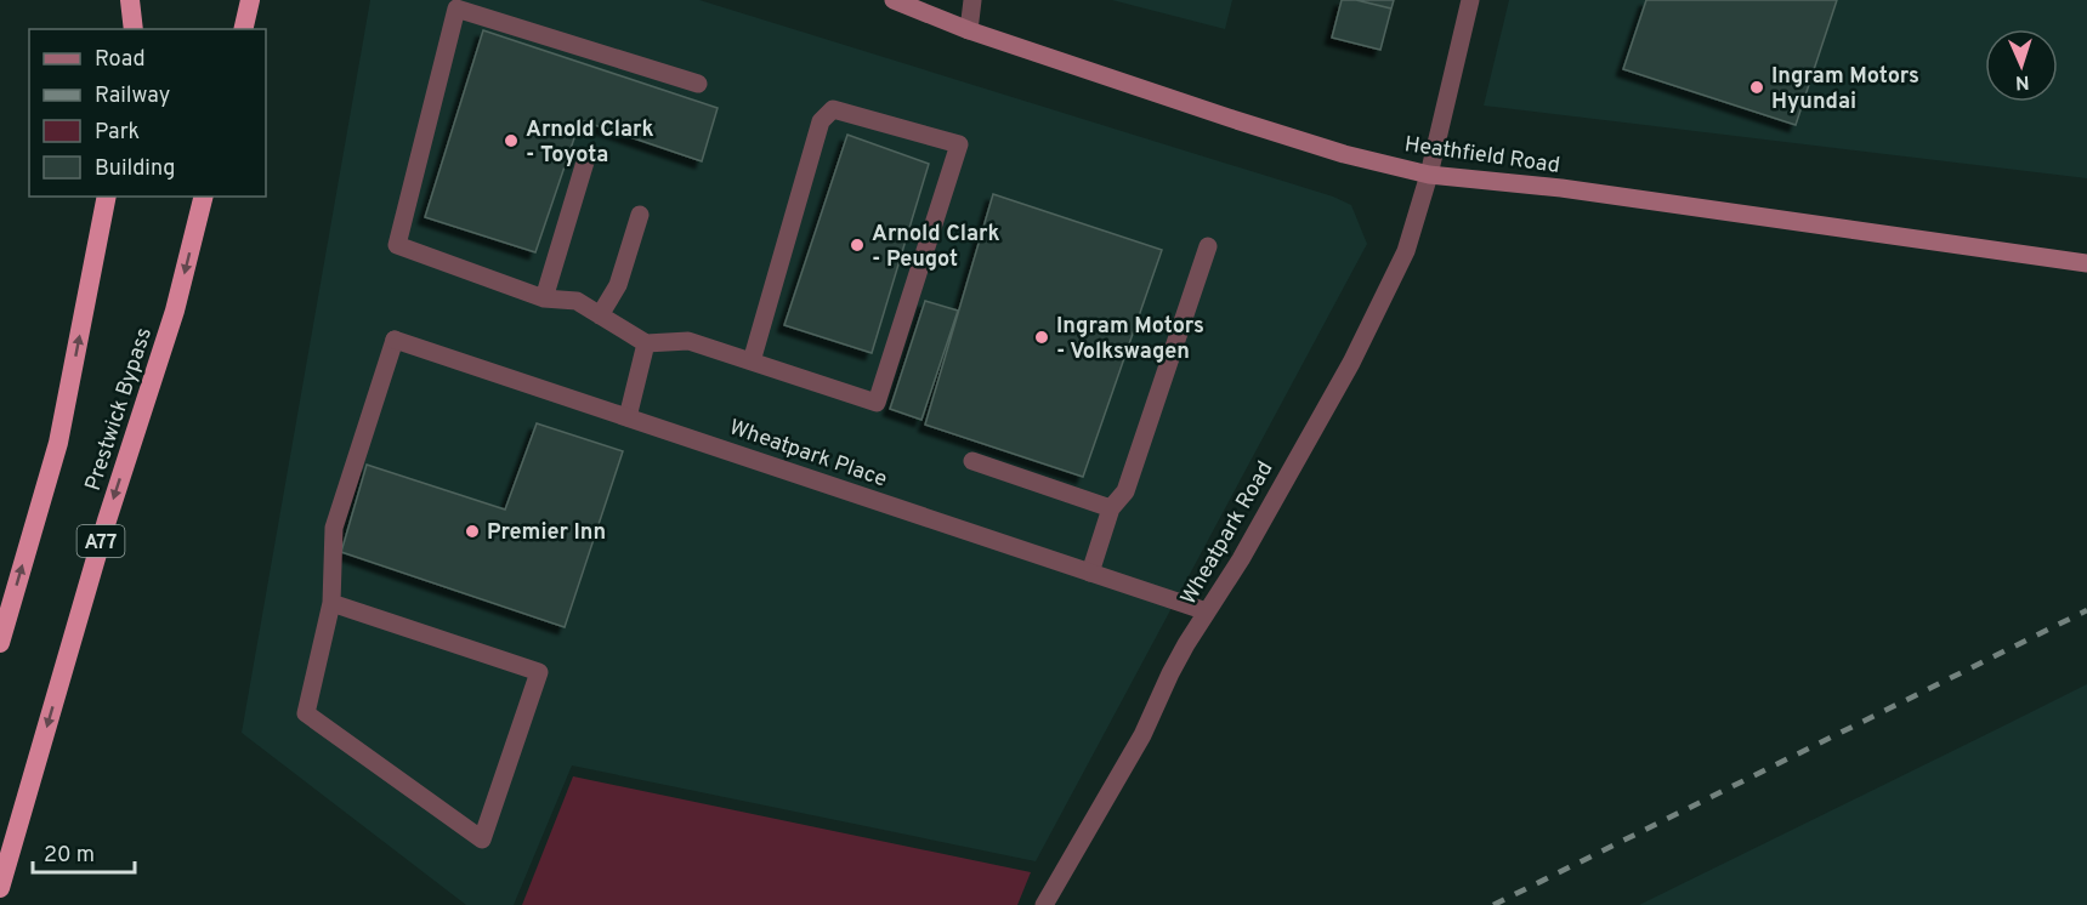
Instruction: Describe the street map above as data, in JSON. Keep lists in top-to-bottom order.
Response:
{
  "streets": {
    "highway": ["Prestwick Bypass", "A77"],
    "main road": ["Heathfield Road"],
    "street": ["Wheatpark Place", "Wheatpark Road"]
  },
  "crossings": [
    ["Heathfield Road", "Wheatpark Road"],
    ["Wheatpark Place", "Wheatpark Road"]
  ],
  "places": [
    "Ingram Motors Hyundai",
    "Arnold Clark - Toyota",
    "Arnold Clark - Peugot",
    "Ingram Motors - Volkswagen",
    "Premier Inn"
  ],
  "legend": [
    "Road",
    "Railway",
    "Park",
    "Building"
  ],
  "scale_bar": "20 m",
  "north": "bottom"
}
